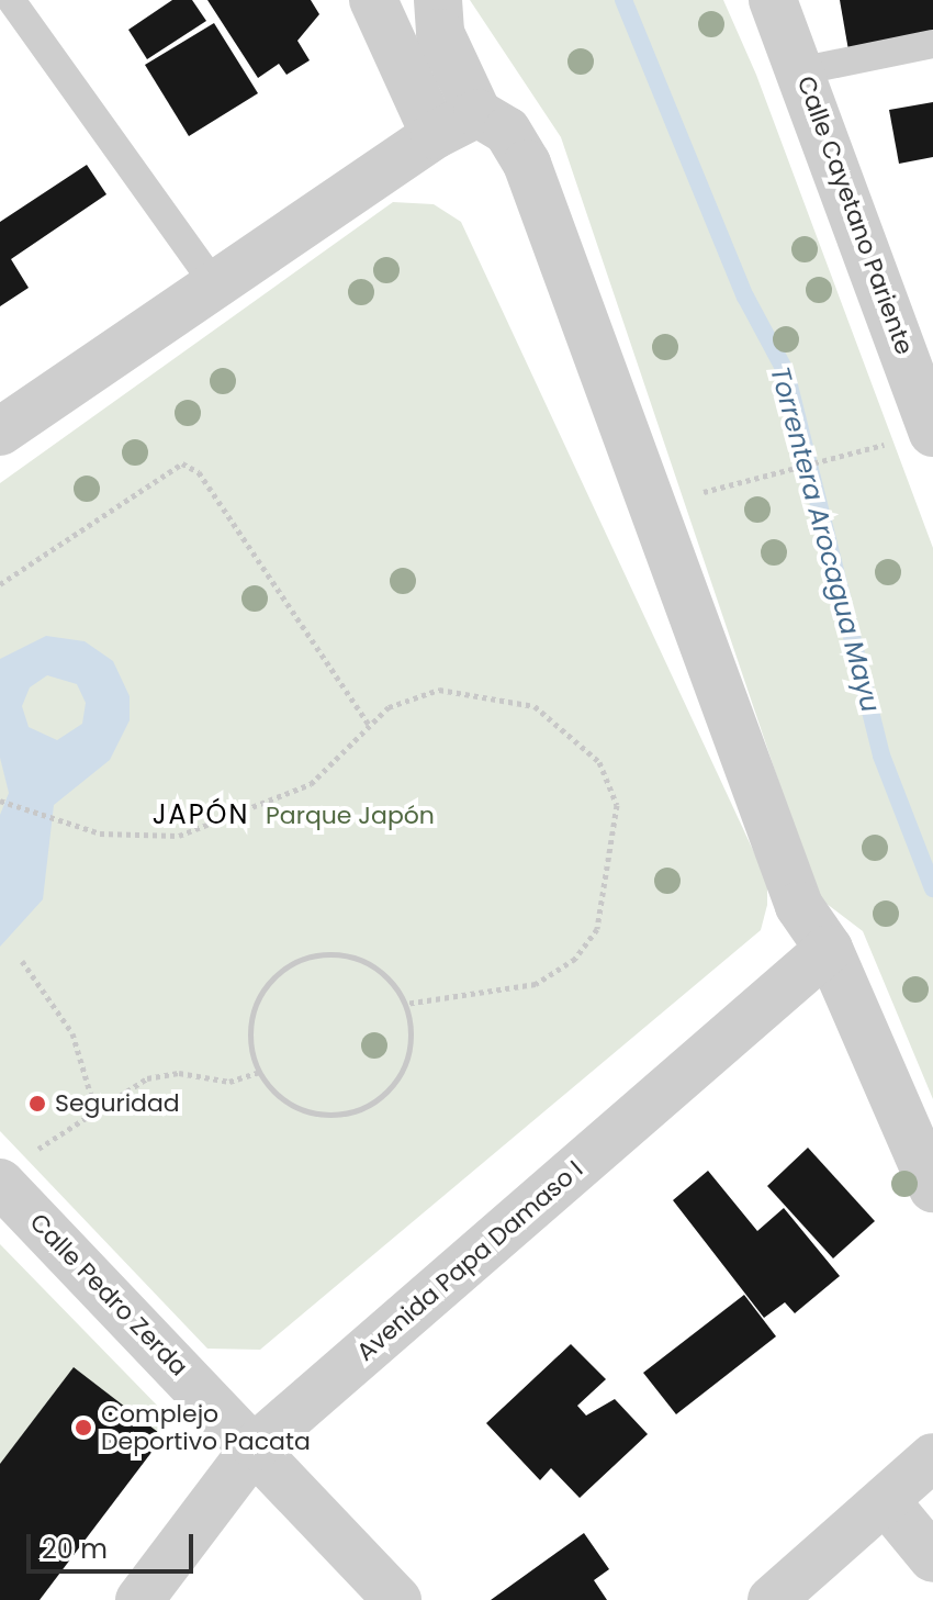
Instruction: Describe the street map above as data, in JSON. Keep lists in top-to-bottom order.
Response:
{
  "streets": {
    "street": ["Calle Cayetano Pariente", "Avenida Papa Damaso I", "Calle Pedro Zerda"]
  },
  "crossings": [
    ["Avenida Papa Damaso I", "Calle Pedro Zerda"]
  ],
  "districts": ["JAPÓN"],
  "water": ["Torrentera Arocagua Mayu"],
  "parks": ["Parque Japón"],
  "places": ["Seguridad", "Complejo Deportivo Pacata"],
  "scale_bar": "20 m"
}
